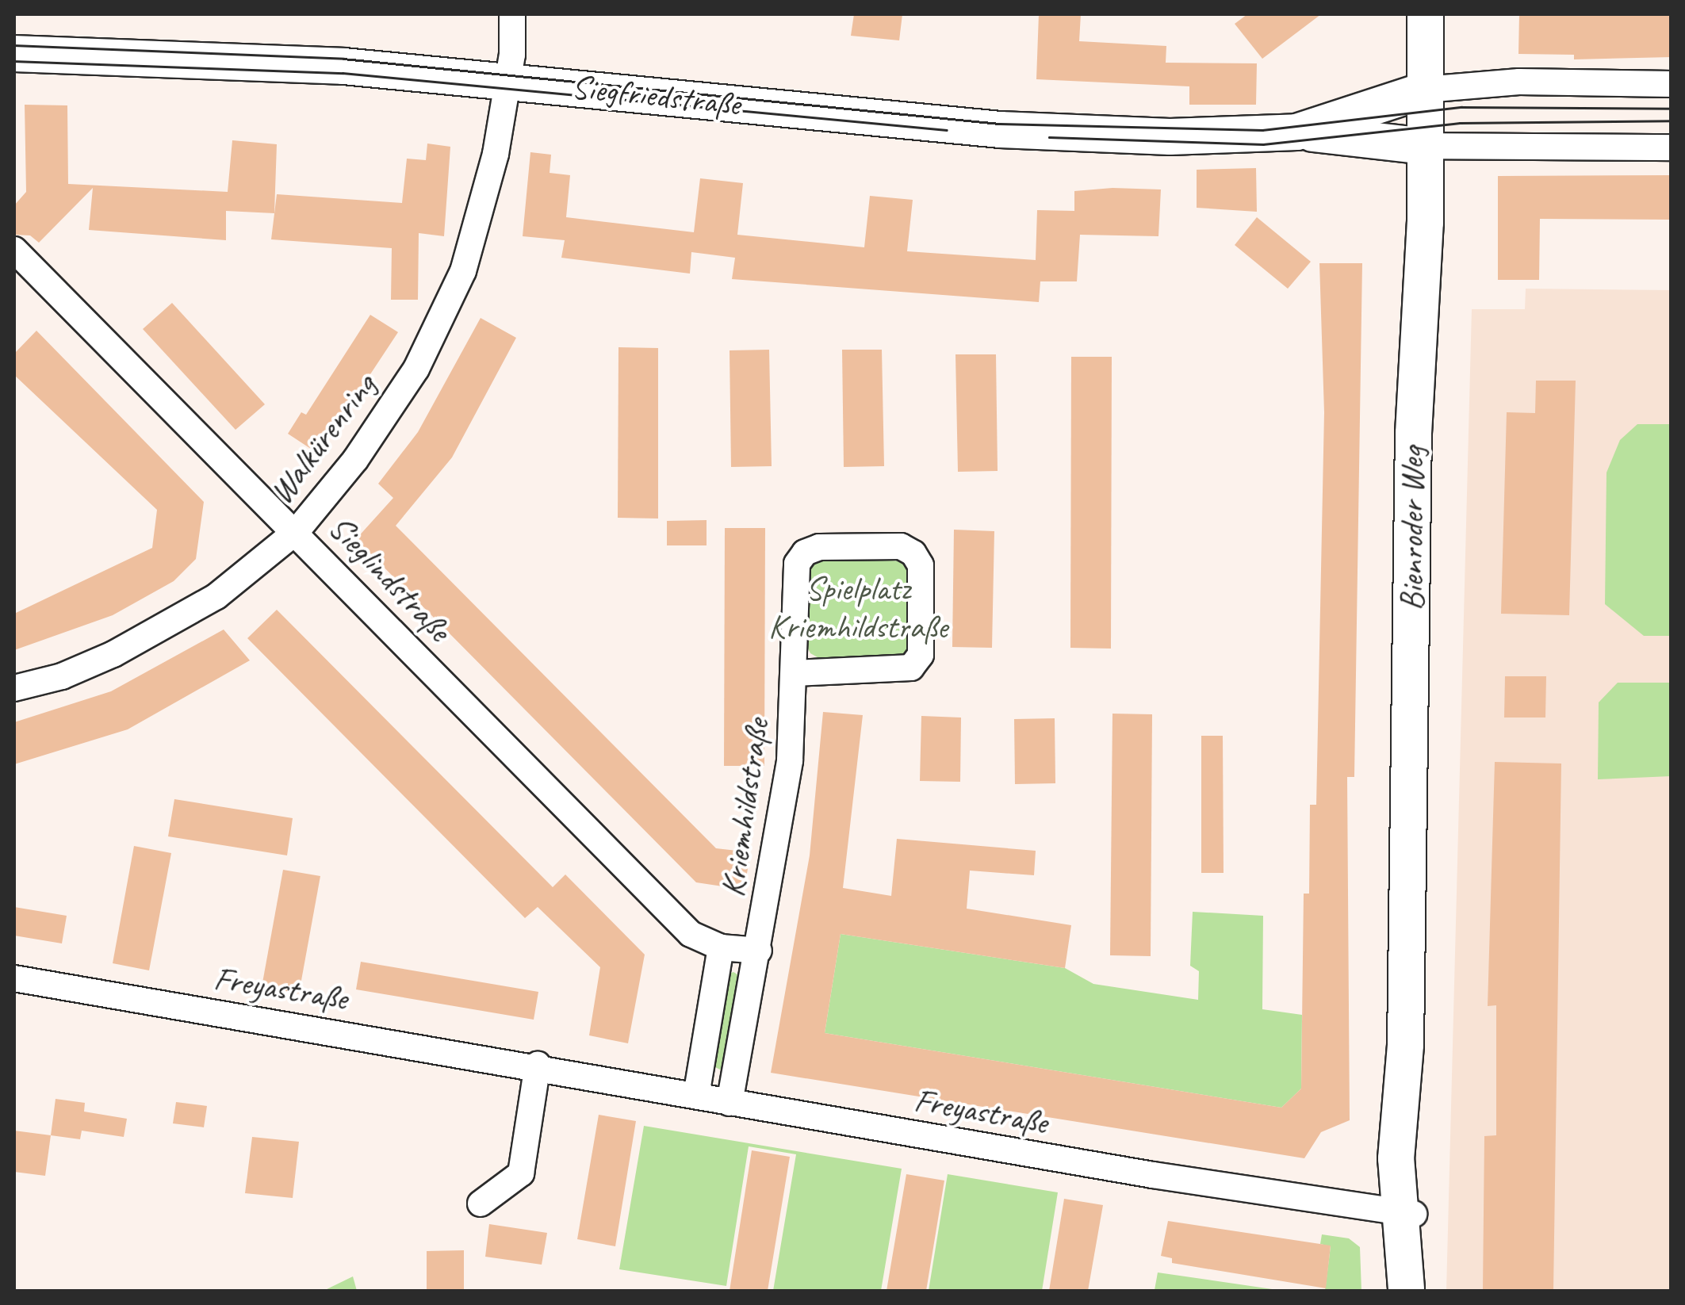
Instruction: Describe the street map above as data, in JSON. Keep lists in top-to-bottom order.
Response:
{
  "streets": {
    "street": [
      "Siegfriedstraße",
      "Walkürenring",
      "Bienroder Weg",
      "Sieglindstraße",
      "Kriemhildstraße",
      "Freyastraße"
    ]
  },
  "crossings": [
    ["Siegfriedstraße", "Walkürenring"],
    ["Siegfriedstraße", "Bienroder Weg"],
    ["Walkürenring", "Sieglindstraße"],
    ["Bienroder Weg", "Freyastraße"],
    ["Sieglindstraße", "Kriemhildstraße"],
    ["Kriemhildstraße", "Freyastraße"]
  ],
  "parks": ["Spielplatz Kriemhildstraße"]
}
